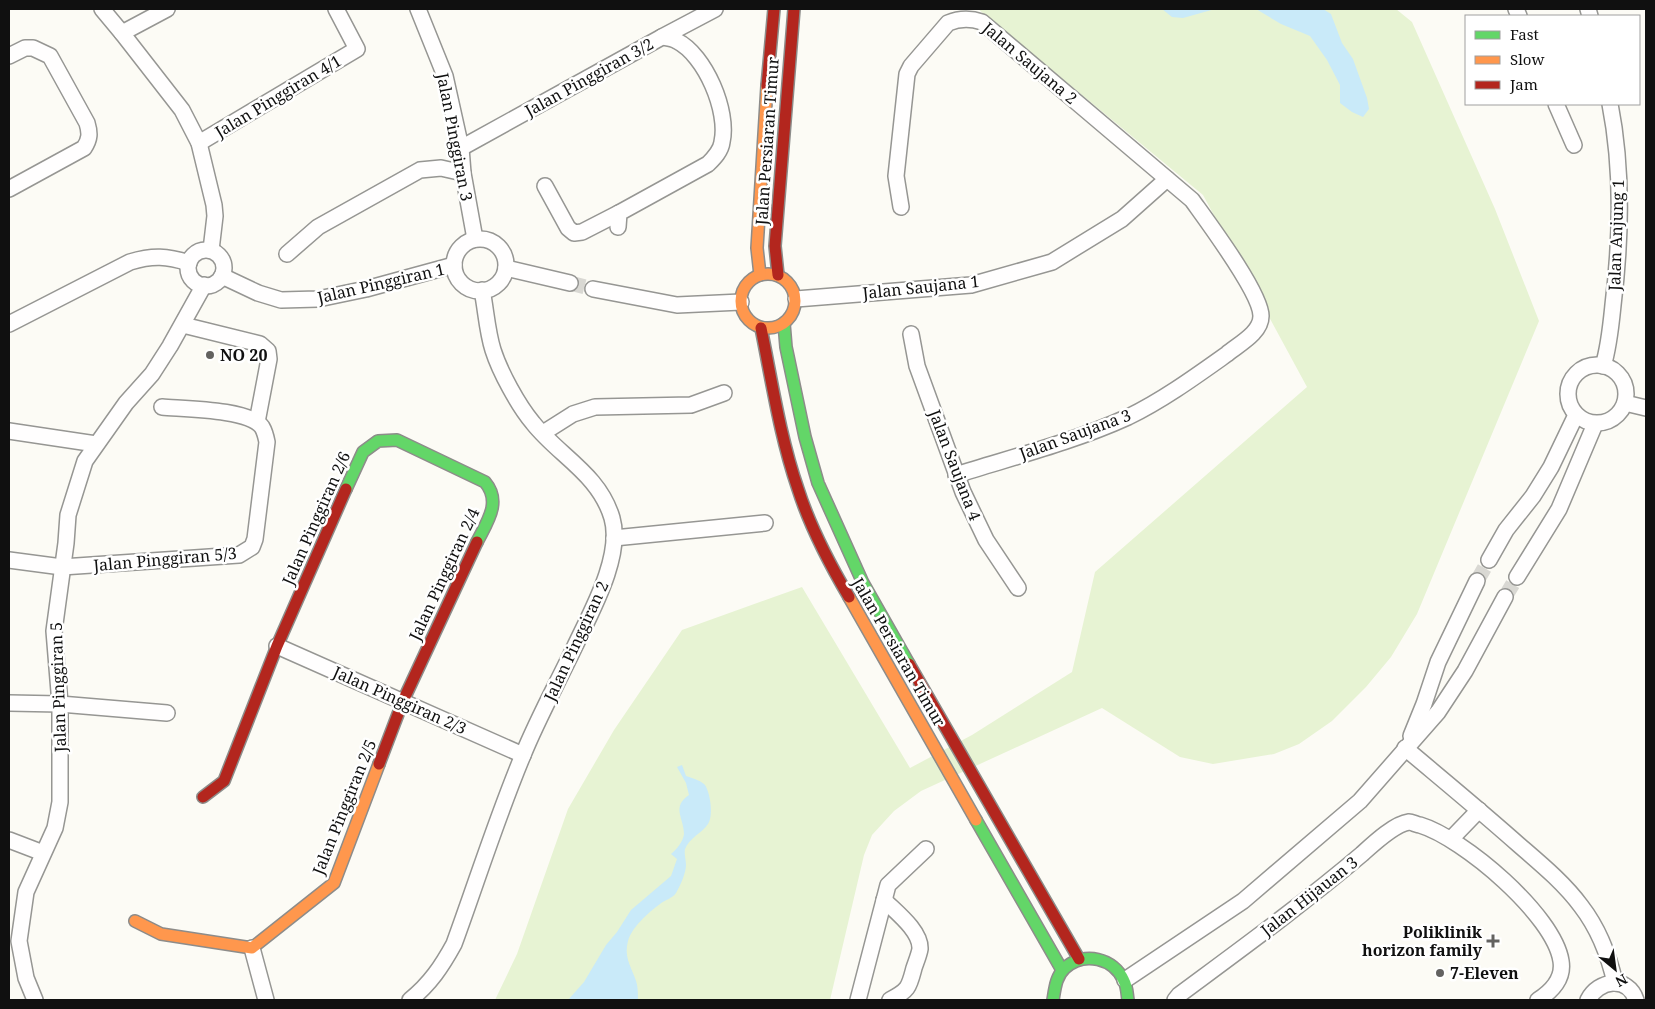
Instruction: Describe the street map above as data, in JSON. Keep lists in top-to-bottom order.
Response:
{
  "streets": {
    "street": [
      "Jalan Saujana 2",
      "Jalan Pinggiran 3/2",
      "Jalan Pinggiran 4/1",
      "Jalan Pinggiran 3",
      "Jalan Persiaran Timur",
      "Jalan Anjung 1",
      "Jalan Pinggiran 1",
      "Jalan Saujana 1",
      "Jalan Saujana 3",
      "Jalan Saujana 4",
      "Jalan Pinggiran 2/6",
      "Jalan Pinggiran 5/3",
      "Jalan Pinggiran 2/4",
      "Jalan Pinggiran 2",
      "Jalan Pinggiran 5",
      "Jalan Pinggiran 2/3",
      "Jalan Pinggiran 2/5",
      "Jalan Hijauan 3"
    ]
  },
  "crossings": [
    ["Jalan Saujana 2", "Jalan Saujana 1"],
    ["Jalan Saujana 2", "Jalan Saujana 3"],
    ["Jalan Pinggiran 3/2", "Jalan Pinggiran 3"],
    ["Jalan Pinggiran 3", "Jalan Pinggiran 1"],
    ["Jalan Pinggiran 3", "Jalan Pinggiran 2"],
    ["Jalan Persiaran Timur", "Jalan Saujana 1"],
    ["Jalan Pinggiran 1", "Jalan Pinggiran 2"],
    ["Jalan Pinggiran 1", "Jalan Pinggiran 5"],
    ["Jalan Saujana 1", "Jalan Saujana 3"],
    ["Jalan Saujana 3", "Jalan Saujana 4"],
    ["Jalan Pinggiran 2/6", "Jalan Pinggiran 2/4"],
    ["Jalan Pinggiran 2/6", "Jalan Pinggiran 2/3"],
    ["Jalan Pinggiran 5/3", "Jalan Pinggiran 5"],
    ["Jalan Pinggiran 2/4", "Jalan Pinggiran 2/3"],
    ["Jalan Pinggiran 2/4", "Jalan Pinggiran 2/5"],
    ["Jalan Pinggiran 2", "Jalan Pinggiran 2/3"],
    ["Jalan Pinggiran 2/3", "Jalan Pinggiran 2/5"]
  ],
  "places": {
    "other": ["NO 20", "7-Eleven"],
    "health": ["Poliklinik horizon family"]
  },
  "legend": ["Fast", "Slow", "Jam"],
  "north": "bottom right"
}
